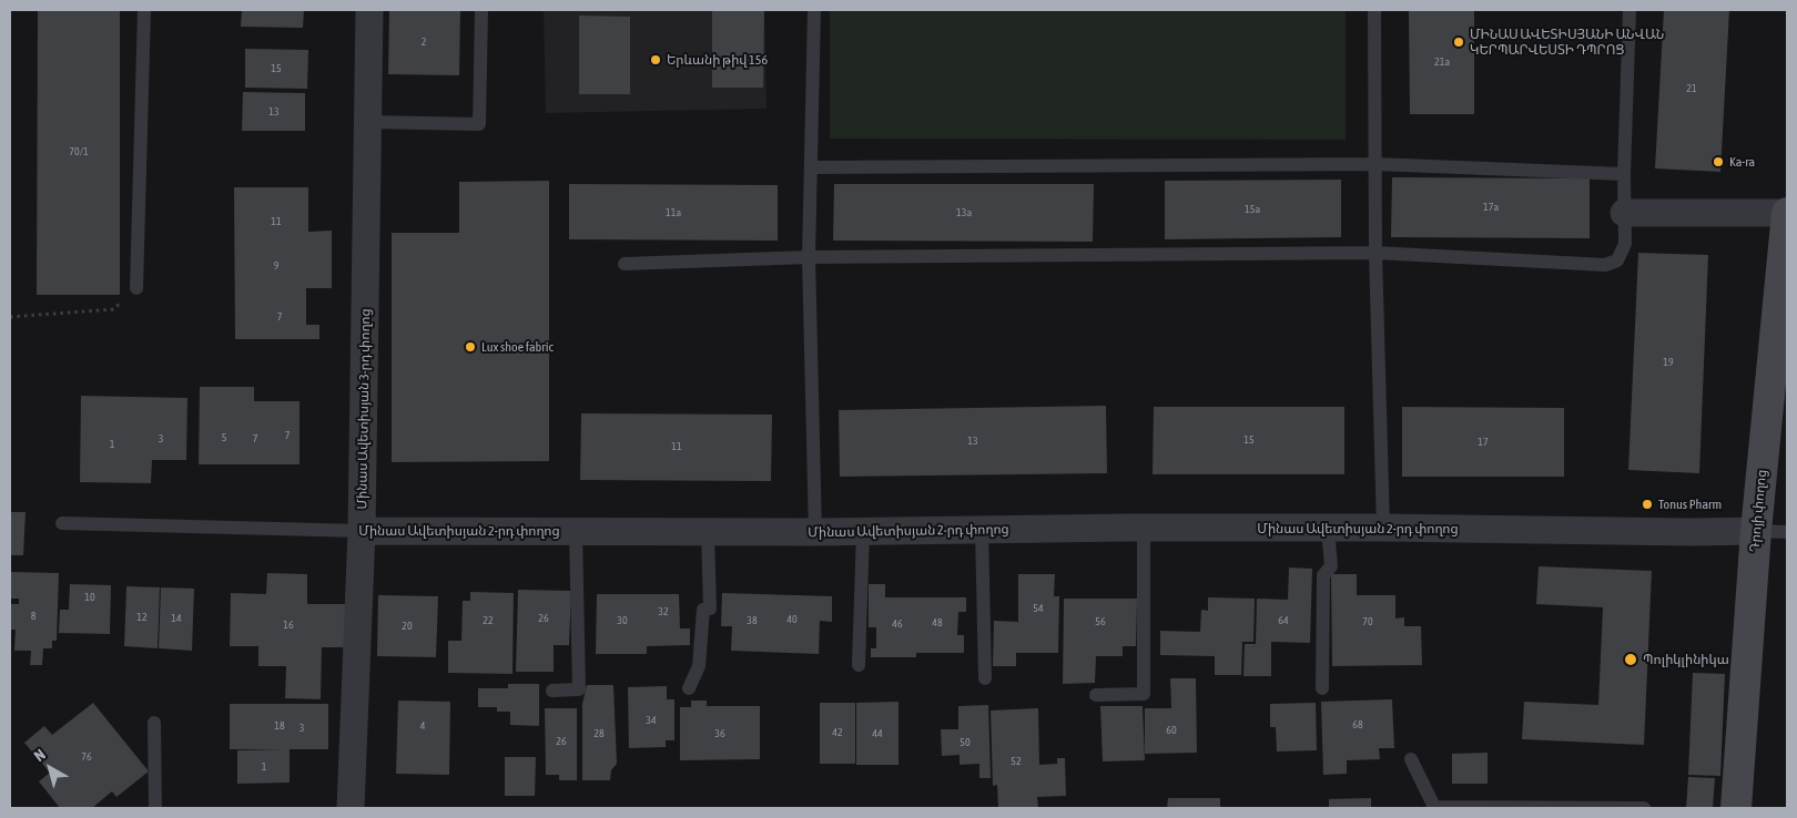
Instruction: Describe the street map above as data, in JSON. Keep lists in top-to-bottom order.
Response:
{
  "streets": {
    "street": ["Մինաս Ավետիսյան 3-րդ փողոց", "Դրոյի փողոց", "Մինաս Ավետիսյան 2-րդ փողոց"]
  },
  "crossings": [
    ["Մինաս Ավետիսյան 3-րդ փողոց", "Մինաս Ավետիսյան 2-րդ փողոց"],
    ["Դրոյի փողոց", "Մինաս Ավետիսյան 2-րդ փողոց"]
  ],
  "places": [
    "ՄԻՆԱՍ ԱՎԵՏԻՍՅԱՆԻ ԱՆՎԱՆ ԿԵՐՊԱՐՎԵՍՏԻ ԴՊՐՈՑ",
    "Երևանի թիվ 156",
    "Ka-ra",
    "Lux shoe fabric",
    "Tonus Pharm",
    "Պոլիկլինիկա"
  ],
  "house_numbers": [
    "2",
    "21a",
    "15",
    "21",
    "13",
    "70/1",
    "17a",
    "15a",
    "11a",
    "13a",
    "11",
    "9",
    "7",
    "19",
    "7",
    "5",
    "3",
    "7",
    "15",
    "13",
    "17",
    "1",
    "11",
    "10",
    "54",
    "32",
    "8",
    "12",
    "14",
    "26",
    "40",
    "22",
    "30",
    "38",
    "64",
    "56",
    "70",
    "48",
    "46",
    "16",
    "20",
    "34",
    "68",
    "18",
    "4",
    "3",
    "60",
    "42",
    "28",
    "36",
    "44",
    "26",
    "50",
    "76",
    "52",
    "1"
  ],
  "north": "top left"
}
